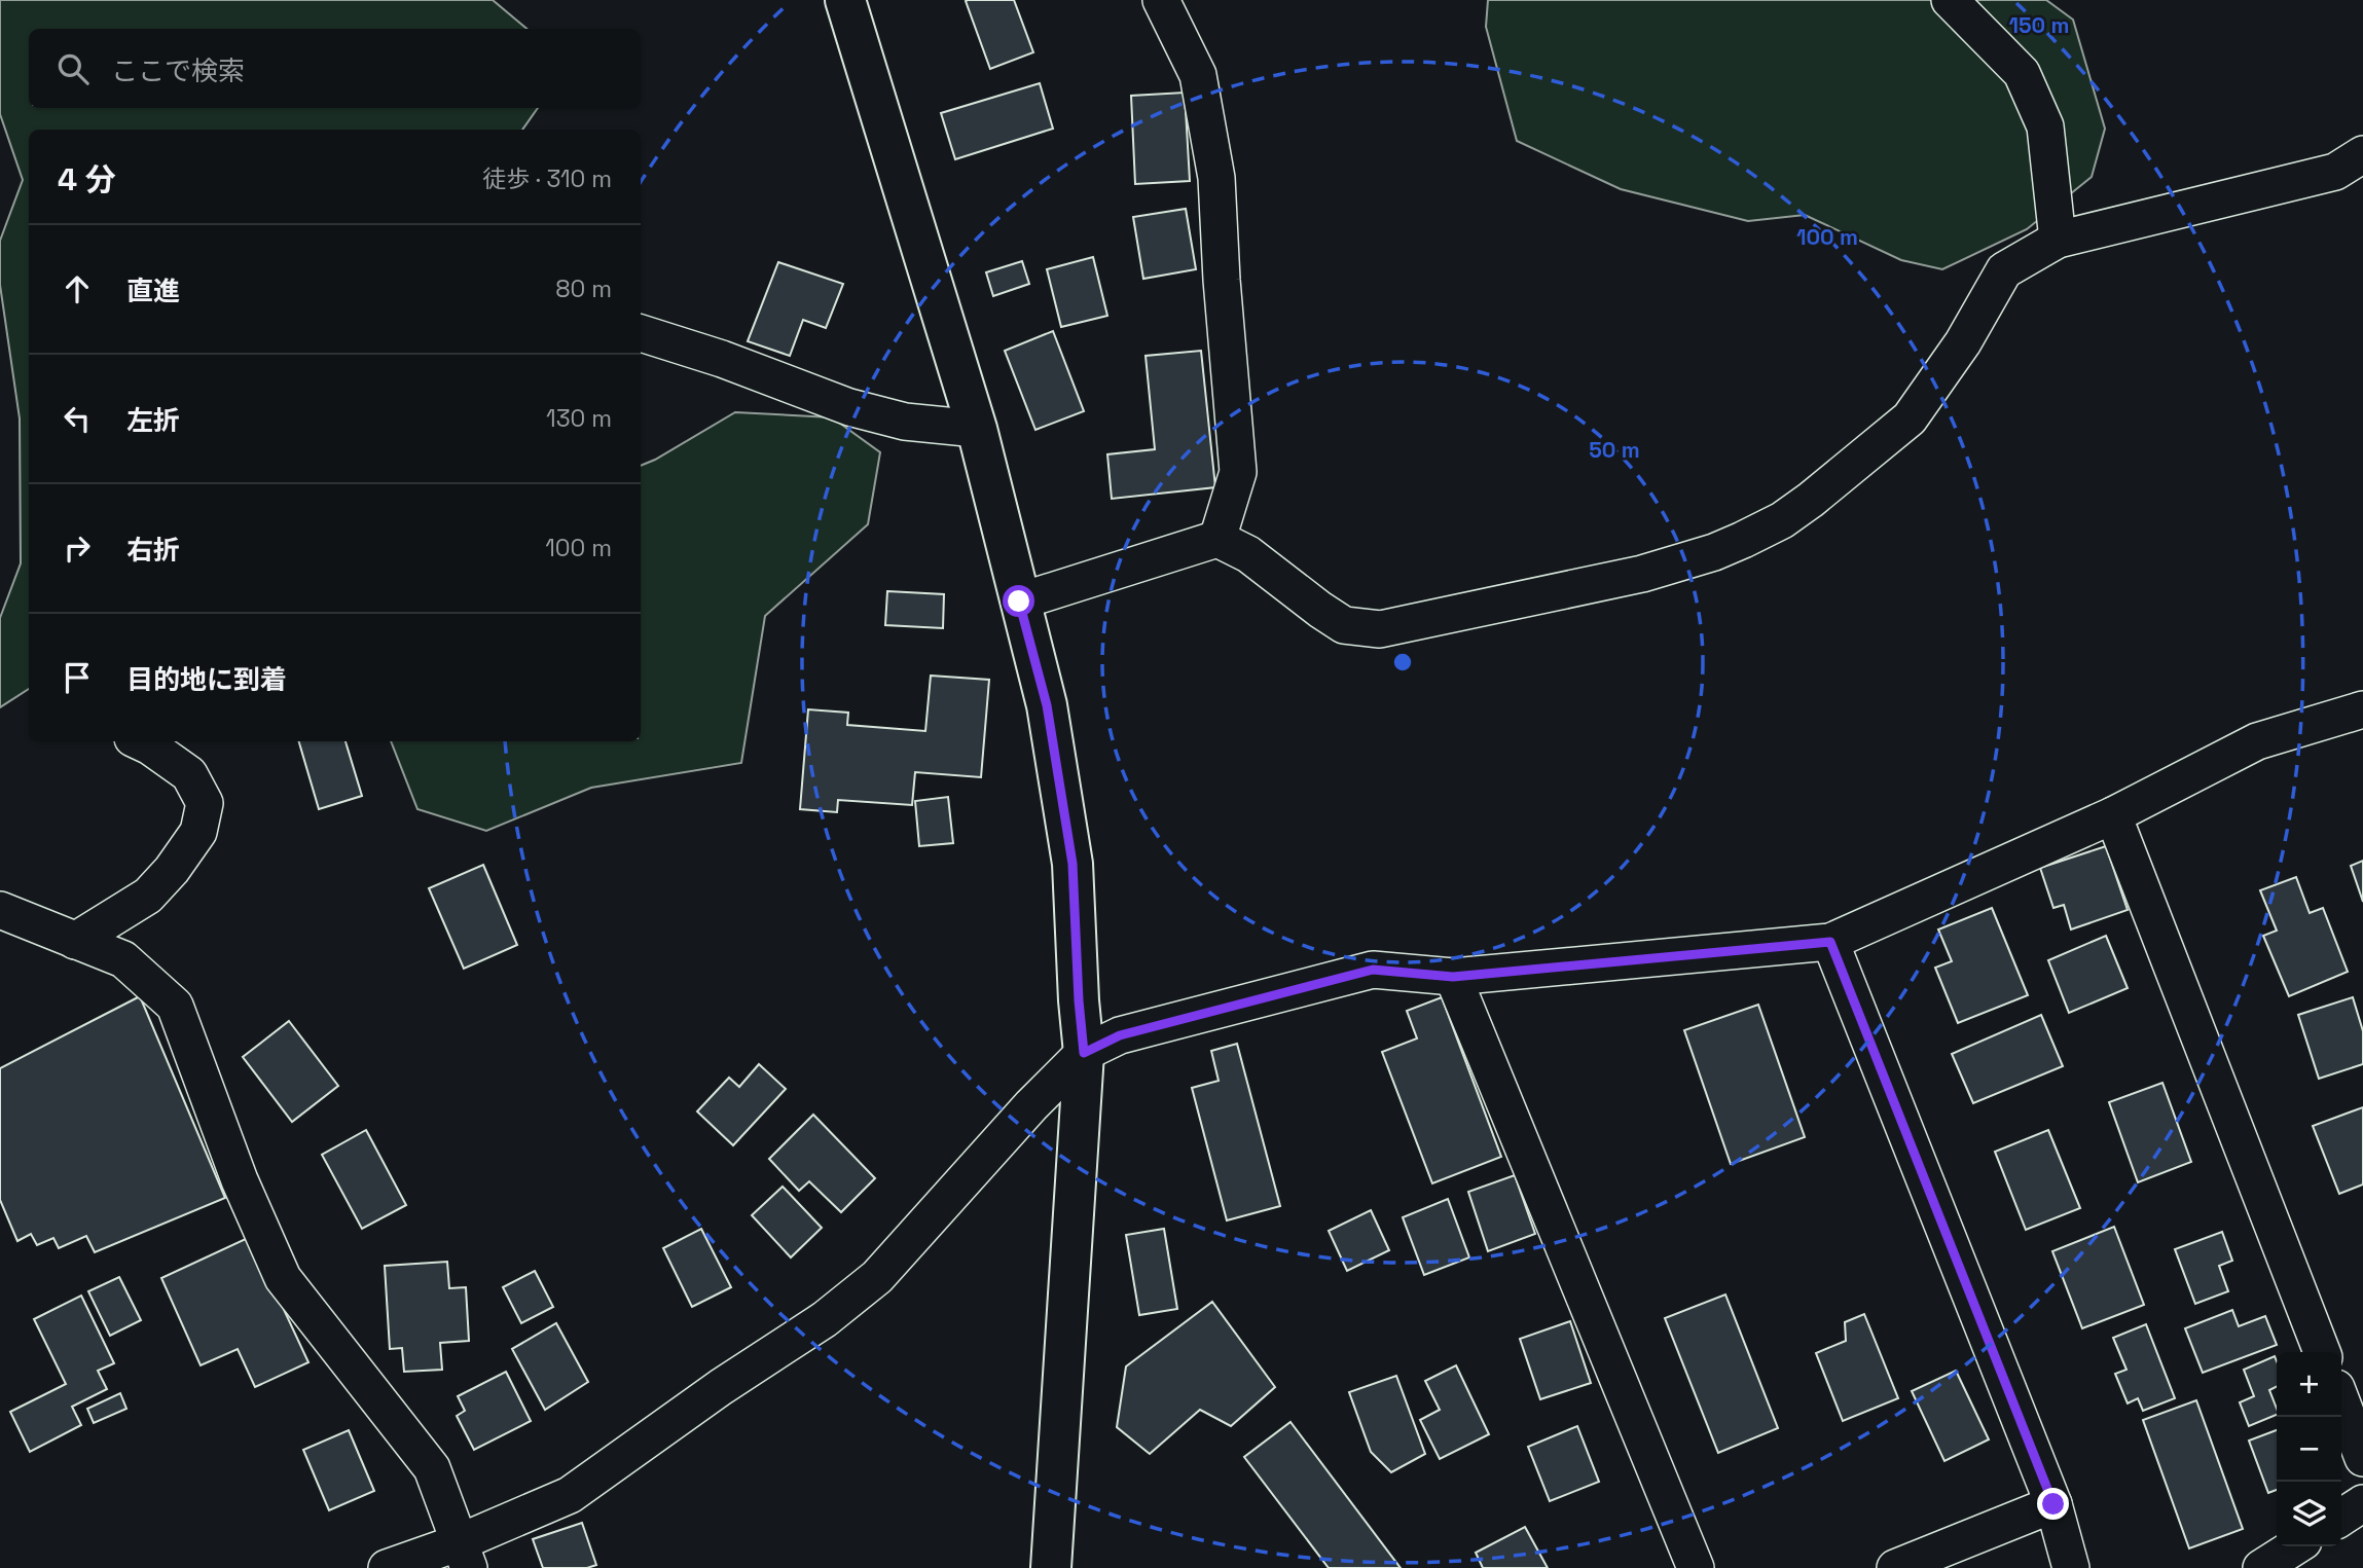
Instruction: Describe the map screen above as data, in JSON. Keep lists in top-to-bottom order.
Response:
{
  "page": {
    "search": "ここで検索",
    "heading": ["4 分", "徒歩 · 310 m"],
    "list": [
      ["直進", "80 m"],
      ["左折", "130 m"],
      ["右折", "100 m"],
      "目的地に到着"
    ],
    "map_buttons": ["+", "−"]
  },
  "rings": ["150 m", "100 m", "50 m"]
}
